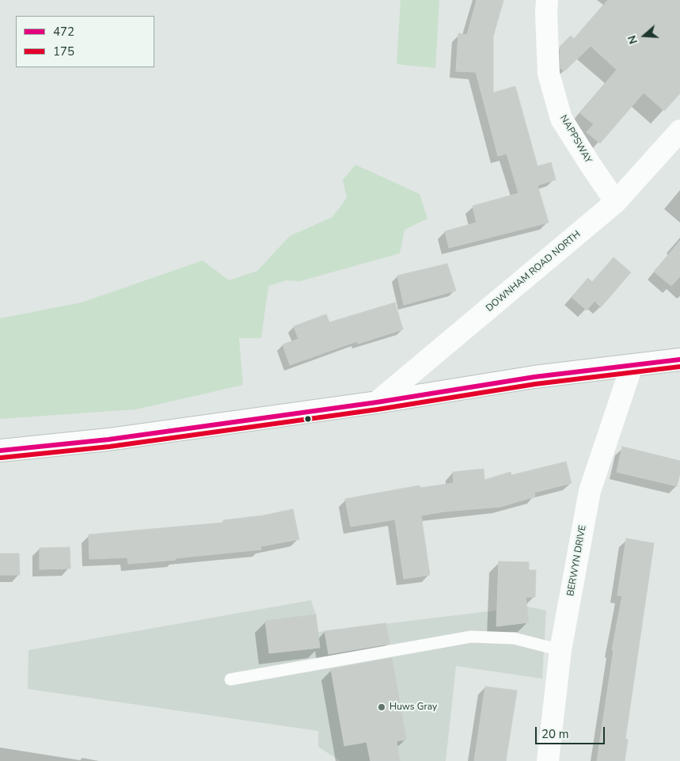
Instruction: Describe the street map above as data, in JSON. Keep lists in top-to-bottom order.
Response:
{
  "streets": {
    "street": ["NAPPSWAY", "DOWNHAM ROAD NORTH", "BERWYN DRIVE"]
  },
  "crossings": [
    ["NAPPSWAY", "DOWNHAM ROAD NORTH"]
  ],
  "places": ["Huws Gray"],
  "lines": ["transit line 472", "transit line 175"],
  "legend": ["472", "175"],
  "scale_bar": "20 m",
  "north": "left"
}
